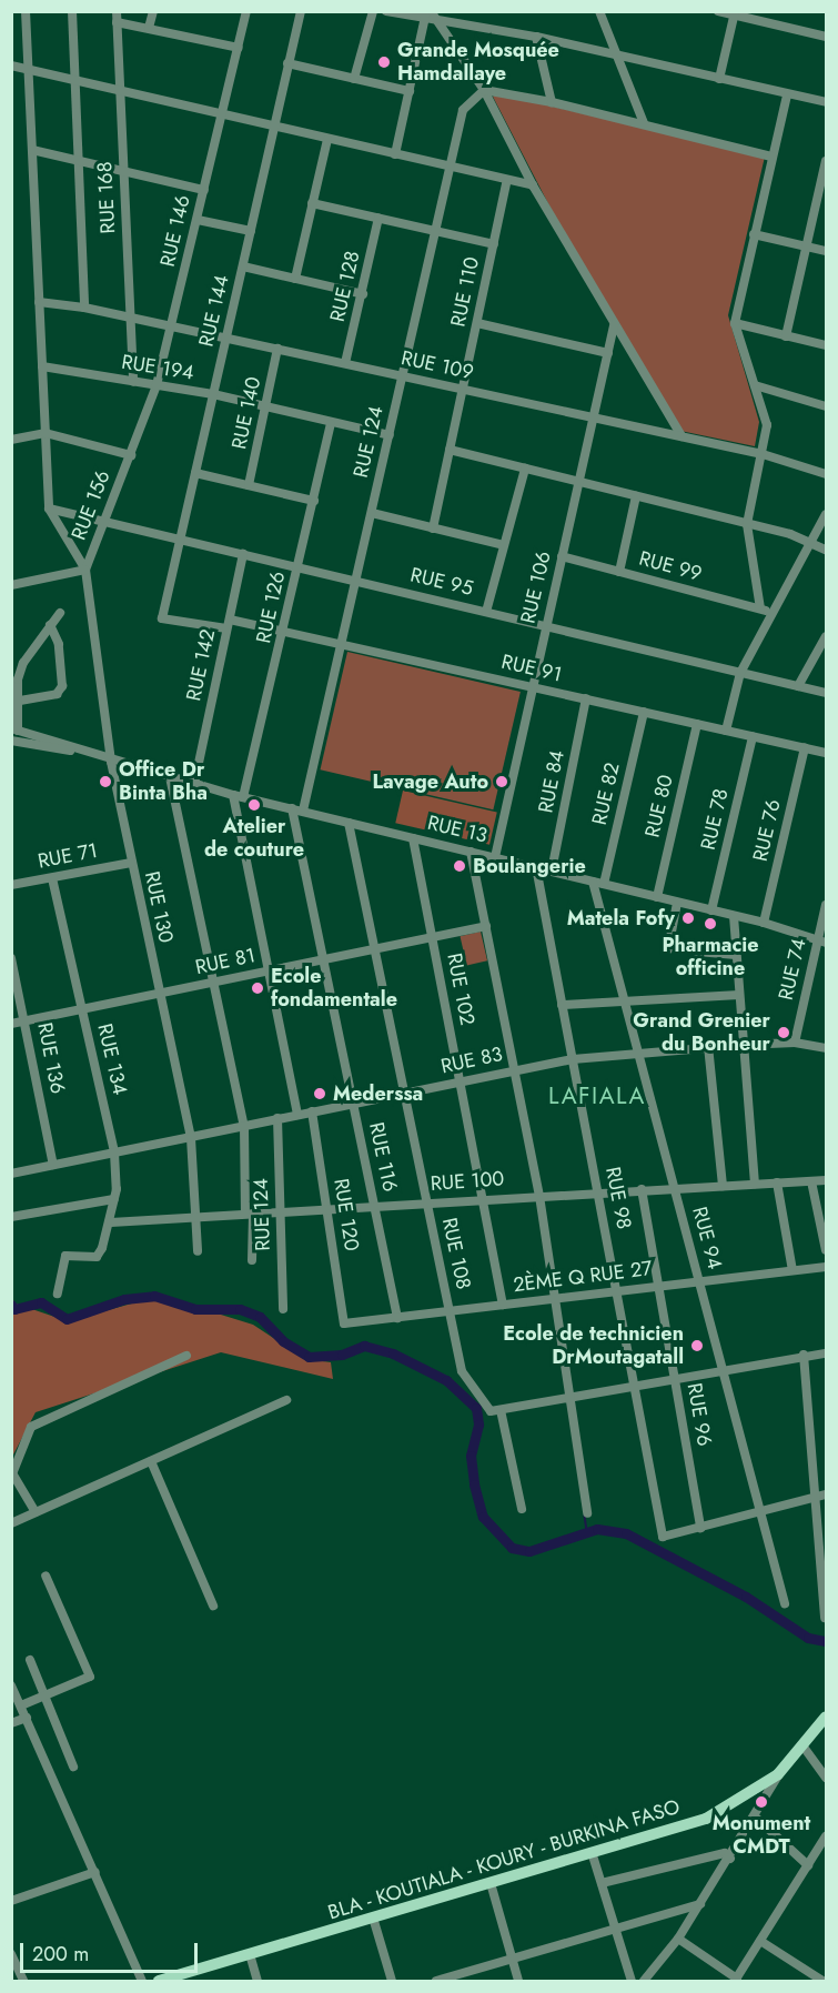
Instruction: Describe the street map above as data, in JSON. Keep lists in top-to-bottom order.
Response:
{
  "streets": {
    "main road": ["BLA - KOUTIALA - KOURY - BURKINA FASO"],
    "street": [
      "RUE 168",
      "RUE 146",
      "RUE 128",
      "RUE 110",
      "RUE 144",
      "RUE 109",
      "RUE 194",
      "RUE 140",
      "RUE 124",
      "RUE 156",
      "RUE 99",
      "RUE 95",
      "RUE 106",
      "RUE 126",
      "RUE 142",
      "RUE 91",
      "RUE 84",
      "RUE 82",
      "RUE 80",
      "RUE 78",
      "RUE 13",
      "RUE 76",
      "RUE 71",
      "RUE 130",
      "RUE 81",
      "RUE 74",
      "RUE 102",
      "RUE 136",
      "RUE 134",
      "RUE 83",
      "RUE 116",
      "RUE 100",
      "RUE 98",
      "RUE 120",
      "RUE 94",
      "RUE 108",
      "2ÈME Q RUE 27",
      "RUE 96"
    ]
  },
  "crossings": [
    ["RUE 168", "RUE 109"],
    ["RUE 168", "RUE 194"],
    ["RUE 146", "RUE 109"],
    ["RUE 146", "RUE 194"],
    ["RUE 146", "RUE 156"],
    ["RUE 128", "RUE 109"],
    ["RUE 110", "RUE 109"],
    ["RUE 144", "RUE 109"],
    ["RUE 144", "RUE 194"],
    ["RUE 144", "RUE 95"],
    ["RUE 144", "RUE 91"],
    ["RUE 109", "RUE 140"],
    ["RUE 109", "RUE 124"],
    ["RUE 109", "RUE 106"],
    ["RUE 194", "RUE 140"],
    ["RUE 194", "RUE 124"],
    ["RUE 194", "RUE 126"],
    ["RUE 124", "RUE 95"],
    ["RUE 124", "RUE 91"],
    ["RUE 124", "RUE 13"],
    ["RUE 124", "RUE 83"],
    ["RUE 124", "RUE 100"],
    ["RUE 156", "RUE 95"],
    ["RUE 156", "RUE 130"],
    ["RUE 99", "RUE 106"],
    ["RUE 95", "RUE 106"],
    ["RUE 95", "RUE 126"],
    ["RUE 95", "RUE 142"],
    ["RUE 106", "RUE 91"],
    ["RUE 106", "RUE 13"],
    ["RUE 126", "RUE 91"],
    ["RUE 126", "RUE 13"],
    ["RUE 142", "RUE 91"],
    ["RUE 142", "RUE 13"],
    ["RUE 91", "RUE 84"],
    ["RUE 91", "RUE 82"],
    ["RUE 91", "RUE 80"],
    ["RUE 91", "RUE 78"],
    ["RUE 91", "RUE 76"],
    ["RUE 84", "RUE 13"],
    ["RUE 82", "RUE 13"],
    ["RUE 80", "RUE 13"],
    ["RUE 78", "RUE 13"],
    ["RUE 13", "RUE 76"],
    ["RUE 13", "RUE 130"],
    ["RUE 13", "RUE 74"],
    ["RUE 13", "RUE 102"],
    ["RUE 13", "RUE 116"],
    ["RUE 13", "RUE 98"],
    ["RUE 13", "RUE 94"],
    ["RUE 13", "RUE 108"],
    ["RUE 71", "RUE 130"],
    ["RUE 71", "RUE 134"],
    ["RUE 130", "RUE 81"],
    ["RUE 130", "RUE 83"],
    ["RUE 130", "RUE 100"],
    ["RUE 81", "RUE 102"],
    ["RUE 81", "RUE 136"],
    ["RUE 81", "RUE 134"],
    ["RUE 81", "RUE 116"],
    ["RUE 81", "RUE 108"],
    ["RUE 74", "RUE 83"],
    ["RUE 102", "RUE 83"],
    ["RUE 102", "RUE 100"],
    ["RUE 102", "2ÈME Q RUE 27"],
    ["RUE 136", "RUE 83"],
    ["RUE 134", "RUE 83"],
    ["RUE 134", "RUE 100"],
    ["RUE 83", "RUE 116"],
    ["RUE 83", "RUE 98"],
    ["RUE 83", "RUE 120"],
    ["RUE 83", "RUE 94"],
    ["RUE 83", "RUE 108"],
    ["RUE 116", "RUE 100"],
    ["RUE 116", "2ÈME Q RUE 27"],
    ["RUE 100", "RUE 98"],
    ["RUE 100", "RUE 120"],
    ["RUE 100", "RUE 94"],
    ["RUE 100", "RUE 108"],
    ["RUE 100", "RUE 96"],
    ["RUE 98", "2ÈME Q RUE 27"],
    ["RUE 98", "RUE 96"],
    ["RUE 120", "2ÈME Q RUE 27"],
    ["RUE 94", "2ÈME Q RUE 27"],
    ["RUE 108", "2ÈME Q RUE 27"],
    ["2ÈME Q RUE 27", "RUE 96"]
  ],
  "districts": ["LAFIALA"],
  "places": [
    "Grande Mosquée Hamdallaye",
    "Office Dr Binta Bha",
    "Lavage Auto",
    "Atelier de couture",
    "Boulangerie",
    "Matela Fofy",
    "Pharmacie officine",
    "Ecole fondamentale",
    "Grand Grenier du Bonheur",
    "Mederssa",
    "Ecole de technicien DrMoutagatall",
    "Monument CMDT"
  ],
  "scale_bar": "200 m"
}
